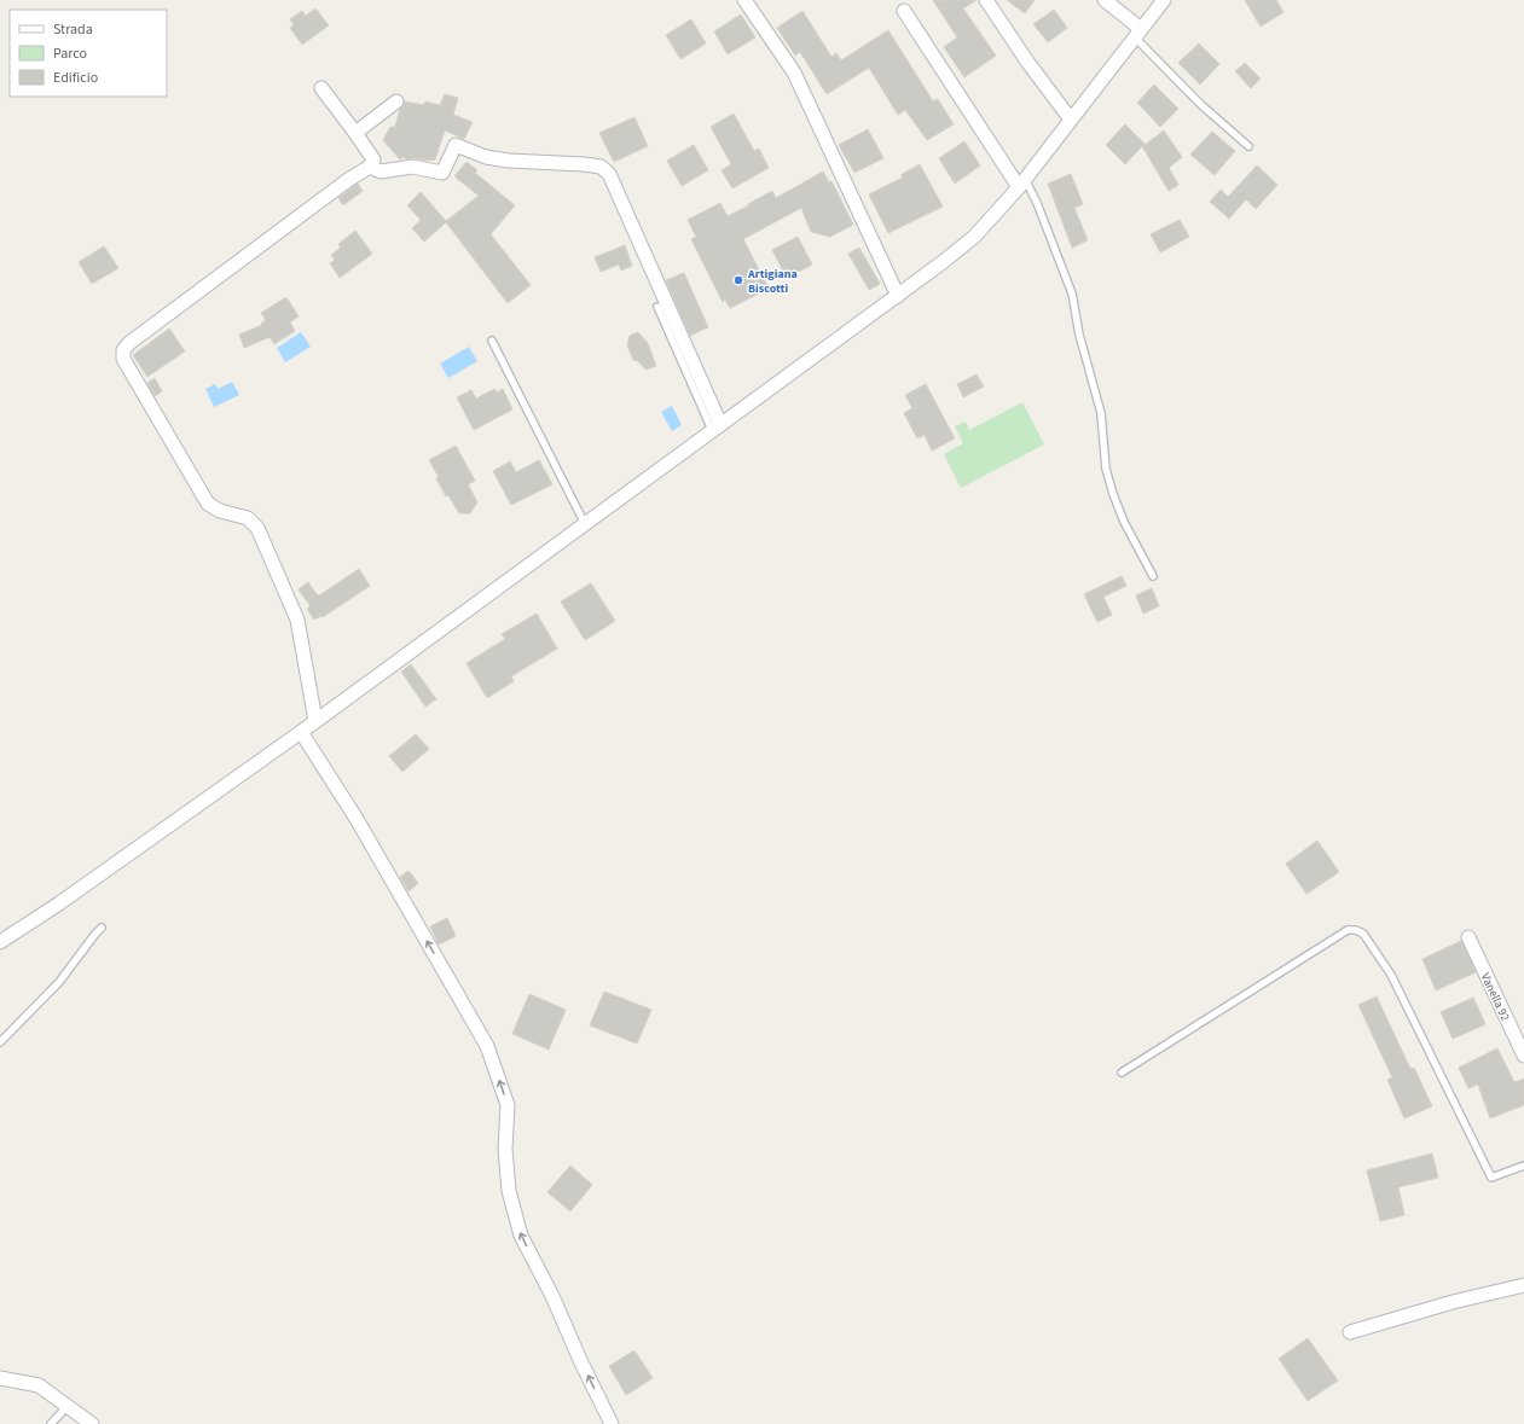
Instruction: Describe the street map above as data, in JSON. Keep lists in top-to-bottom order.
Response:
{
  "streets": {
    "street": ["Vanella 92"]
  },
  "places": ["Artigiana Biscotti"],
  "legend": ["Strada", "Parco", "Edificio"]
}
